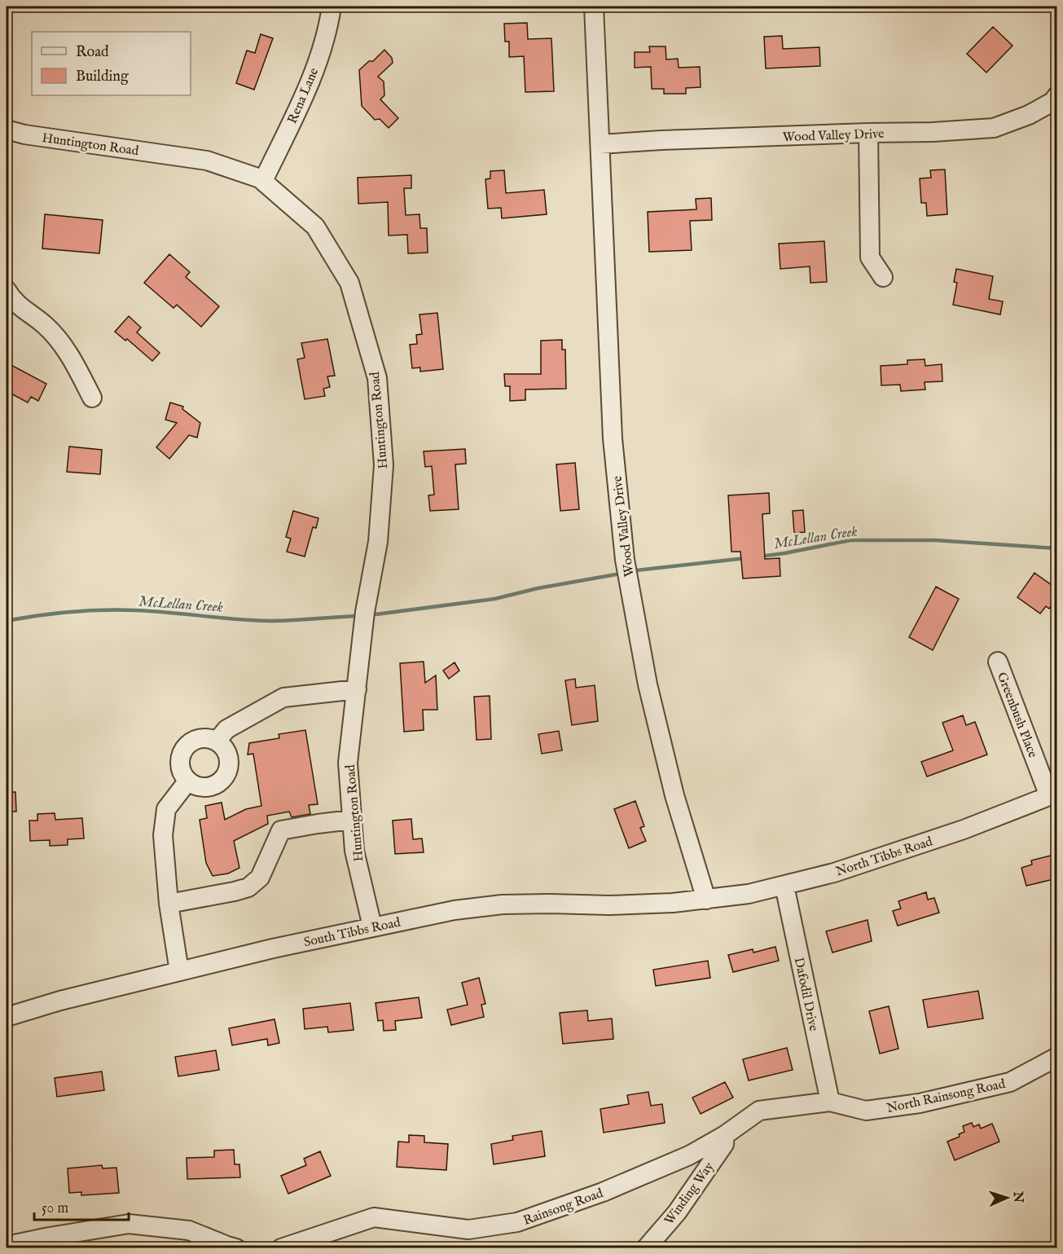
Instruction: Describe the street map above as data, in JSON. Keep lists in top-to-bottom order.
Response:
{
  "streets": {
    "street": [
      "Rena Lane",
      "Wood Valley Drive",
      "Huntington Road",
      "Greenbush Place",
      "North Tibbs Road",
      "South Tibbs Road",
      "Dafodil Drive",
      "North Rainsong Road",
      "Winding Way",
      "Rainsong Road"
    ]
  },
  "crossings": [
    ["Rena Lane", "Huntington Road"],
    ["Wood Valley Drive", "North Tibbs Road"],
    ["Wood Valley Drive", "South Tibbs Road"],
    ["Huntington Road", "South Tibbs Road"],
    ["Greenbush Place", "North Tibbs Road"],
    ["North Tibbs Road", "South Tibbs Road"],
    ["North Tibbs Road", "Dafodil Drive"],
    ["Dafodil Drive", "North Rainsong Road"],
    ["Dafodil Drive", "Rainsong Road"],
    ["North Rainsong Road", "Rainsong Road"],
    ["Winding Way", "Rainsong Road"]
  ],
  "water": ["McLellan Creek"],
  "legend": ["Road", "Building"],
  "scale_bar": "50 m",
  "north": "right"
}
